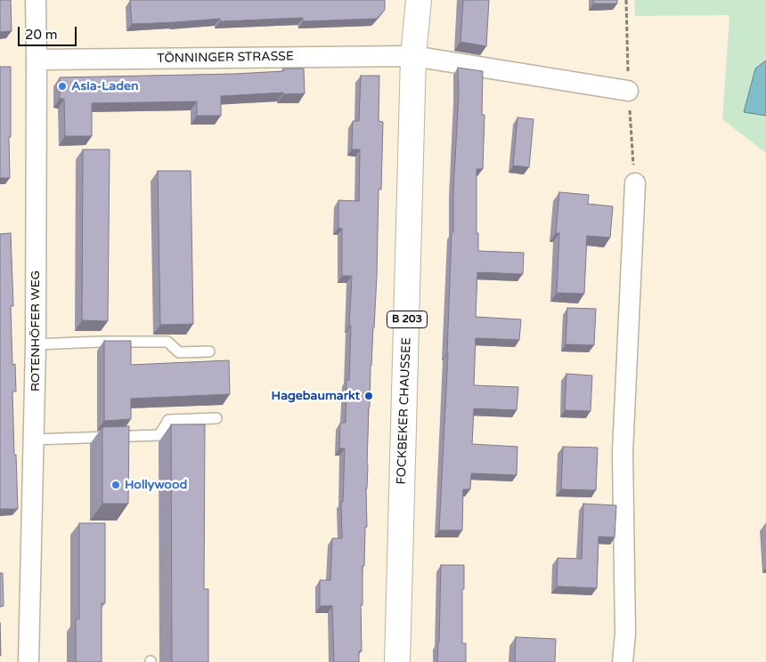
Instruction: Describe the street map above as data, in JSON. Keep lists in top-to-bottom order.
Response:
{
  "streets": {
    "main road": ["B 203", "FOCKBEKER CHAUSSEE"],
    "street": ["TÖNNINGER STRASSE", "ROTENHÖFER WEG"]
  },
  "crossings": [
    ["TÖNNINGER STRASSE", "ROTENHÖFER WEG"],
    ["TÖNNINGER STRASSE", "FOCKBEKER CHAUSSEE"]
  ],
  "places": ["Asia-Laden", "Hagebaumarkt", "Hollywood"],
  "scale_bar": "20 m"
}
